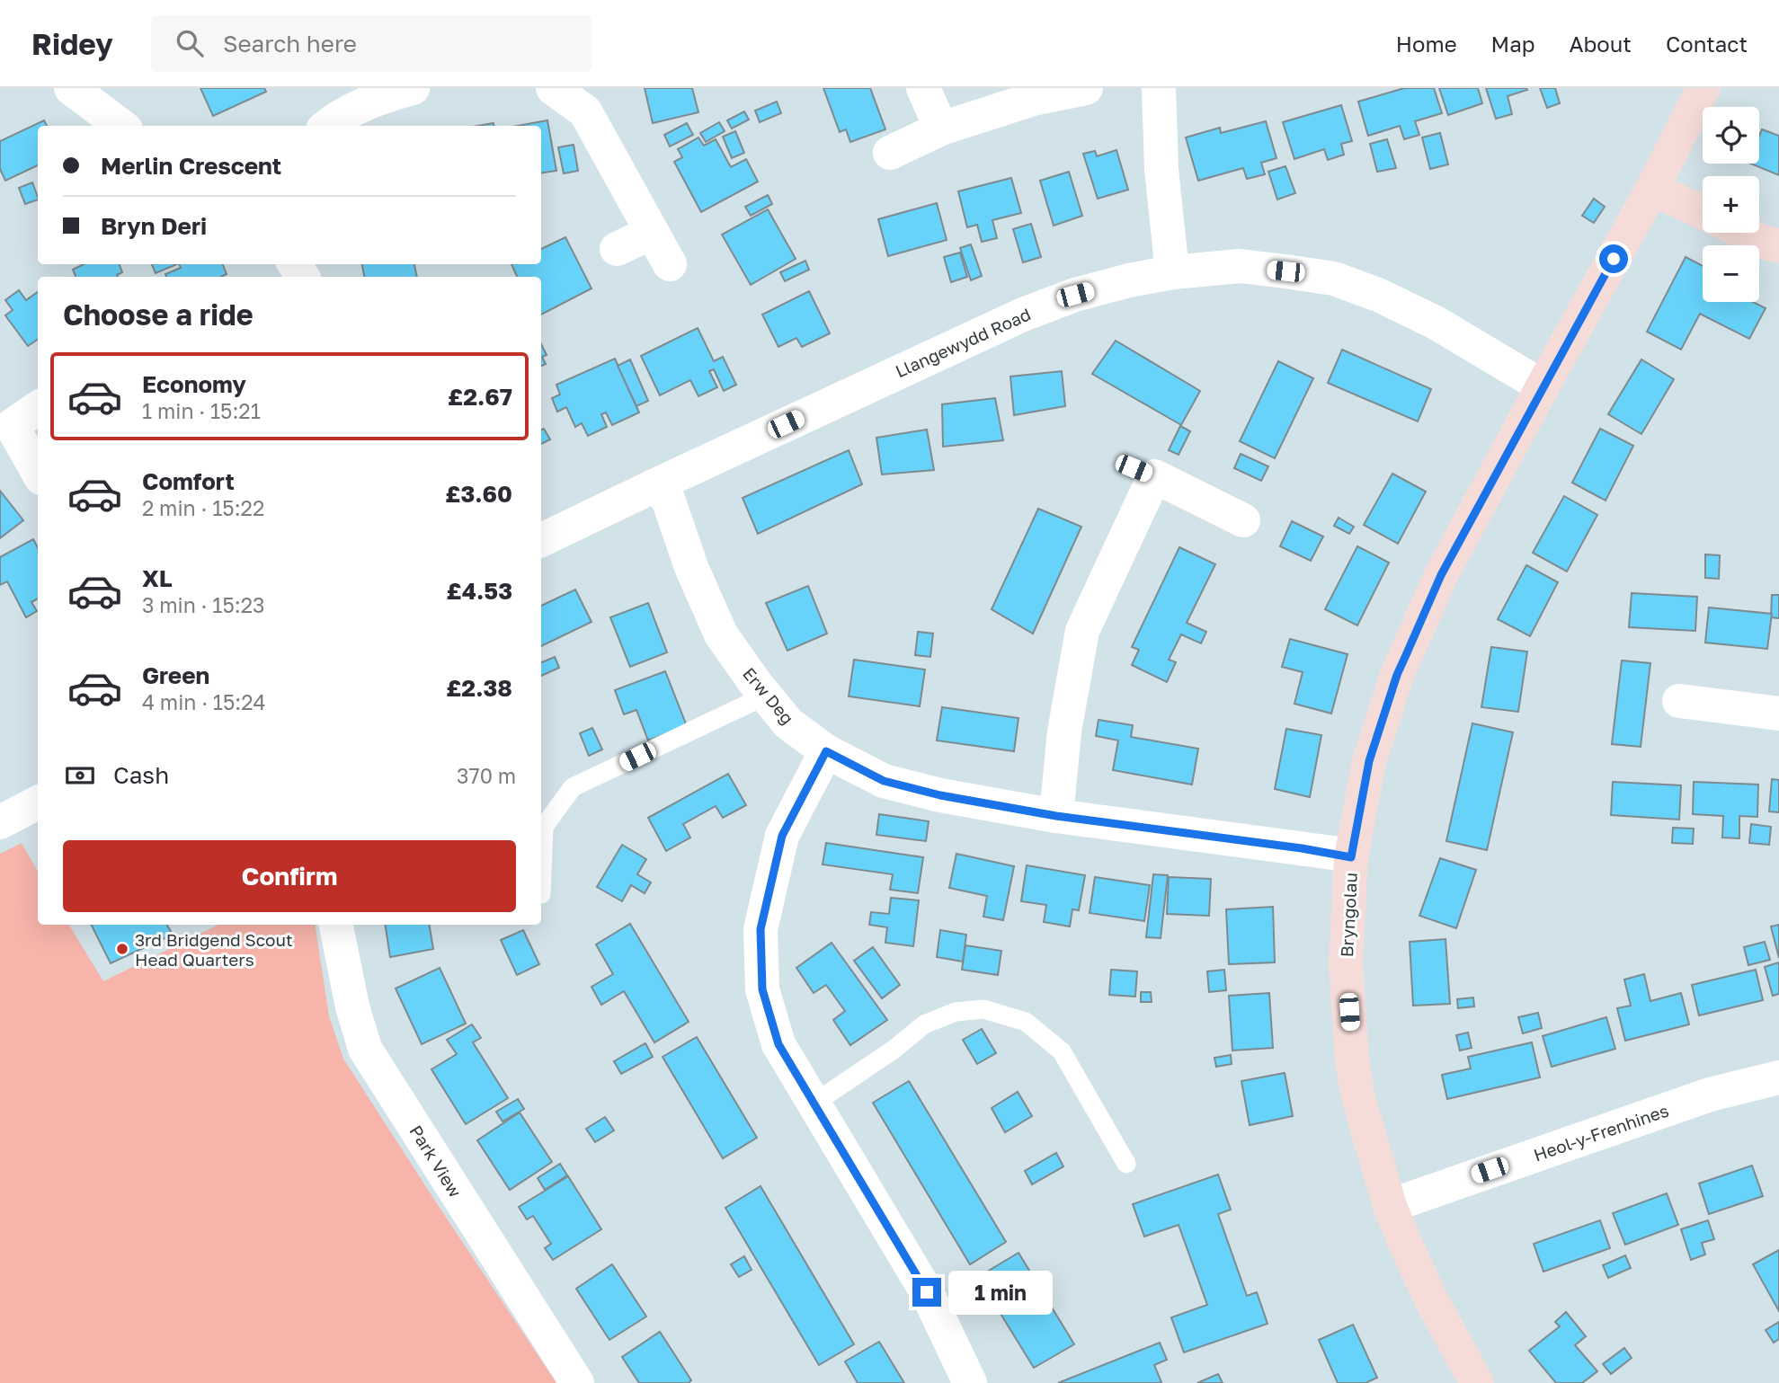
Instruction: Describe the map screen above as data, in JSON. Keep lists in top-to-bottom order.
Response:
{
  "streets": {
    "street": [
      "Llangewydd Road",
      "Erw Deg",
      "Bryngolau",
      "Heol-y-Frenhines",
      "Park View"
    ]
  },
  "crossings": [
    ["Llangewydd Road", "Erw Deg"],
    ["Llangewydd Road", "Bryngolau"],
    ["Erw Deg", "Bryngolau"],
    ["Bryngolau", "Heol-y-Frenhines"]
  ],
  "places": ["3rd Bridgend Scout Head Quarters"],
  "page": {
    "header": "Ridey",
    "search": "Search here",
    "nav": [
      "Home",
      "Map",
      "About",
      "Contact"
    ],
    "map_buttons": ["+", "−"],
    "banner": ["Merlin Crescent", "Bryn Deri"],
    "heading": "Choose a ride",
    "list": [
      {
        "name": "Economy",
        "note": "1 min · 15:21",
        "value": "£2.67"
      },
      {
        "name": "Comfort",
        "note": "2 min · 15:22",
        "value": "£3.60"
      },
      {
        "name": "XL",
        "note": "3 min · 15:23",
        "value": "£4.53"
      },
      {
        "name": "Green",
        "note": "4 min · 15:24",
        "value": "£2.38"
      }
    ],
    "pay": ["Cash", "370 m"],
    "buttons": "Confirm",
    "bubble": "1 min"
  }
}
